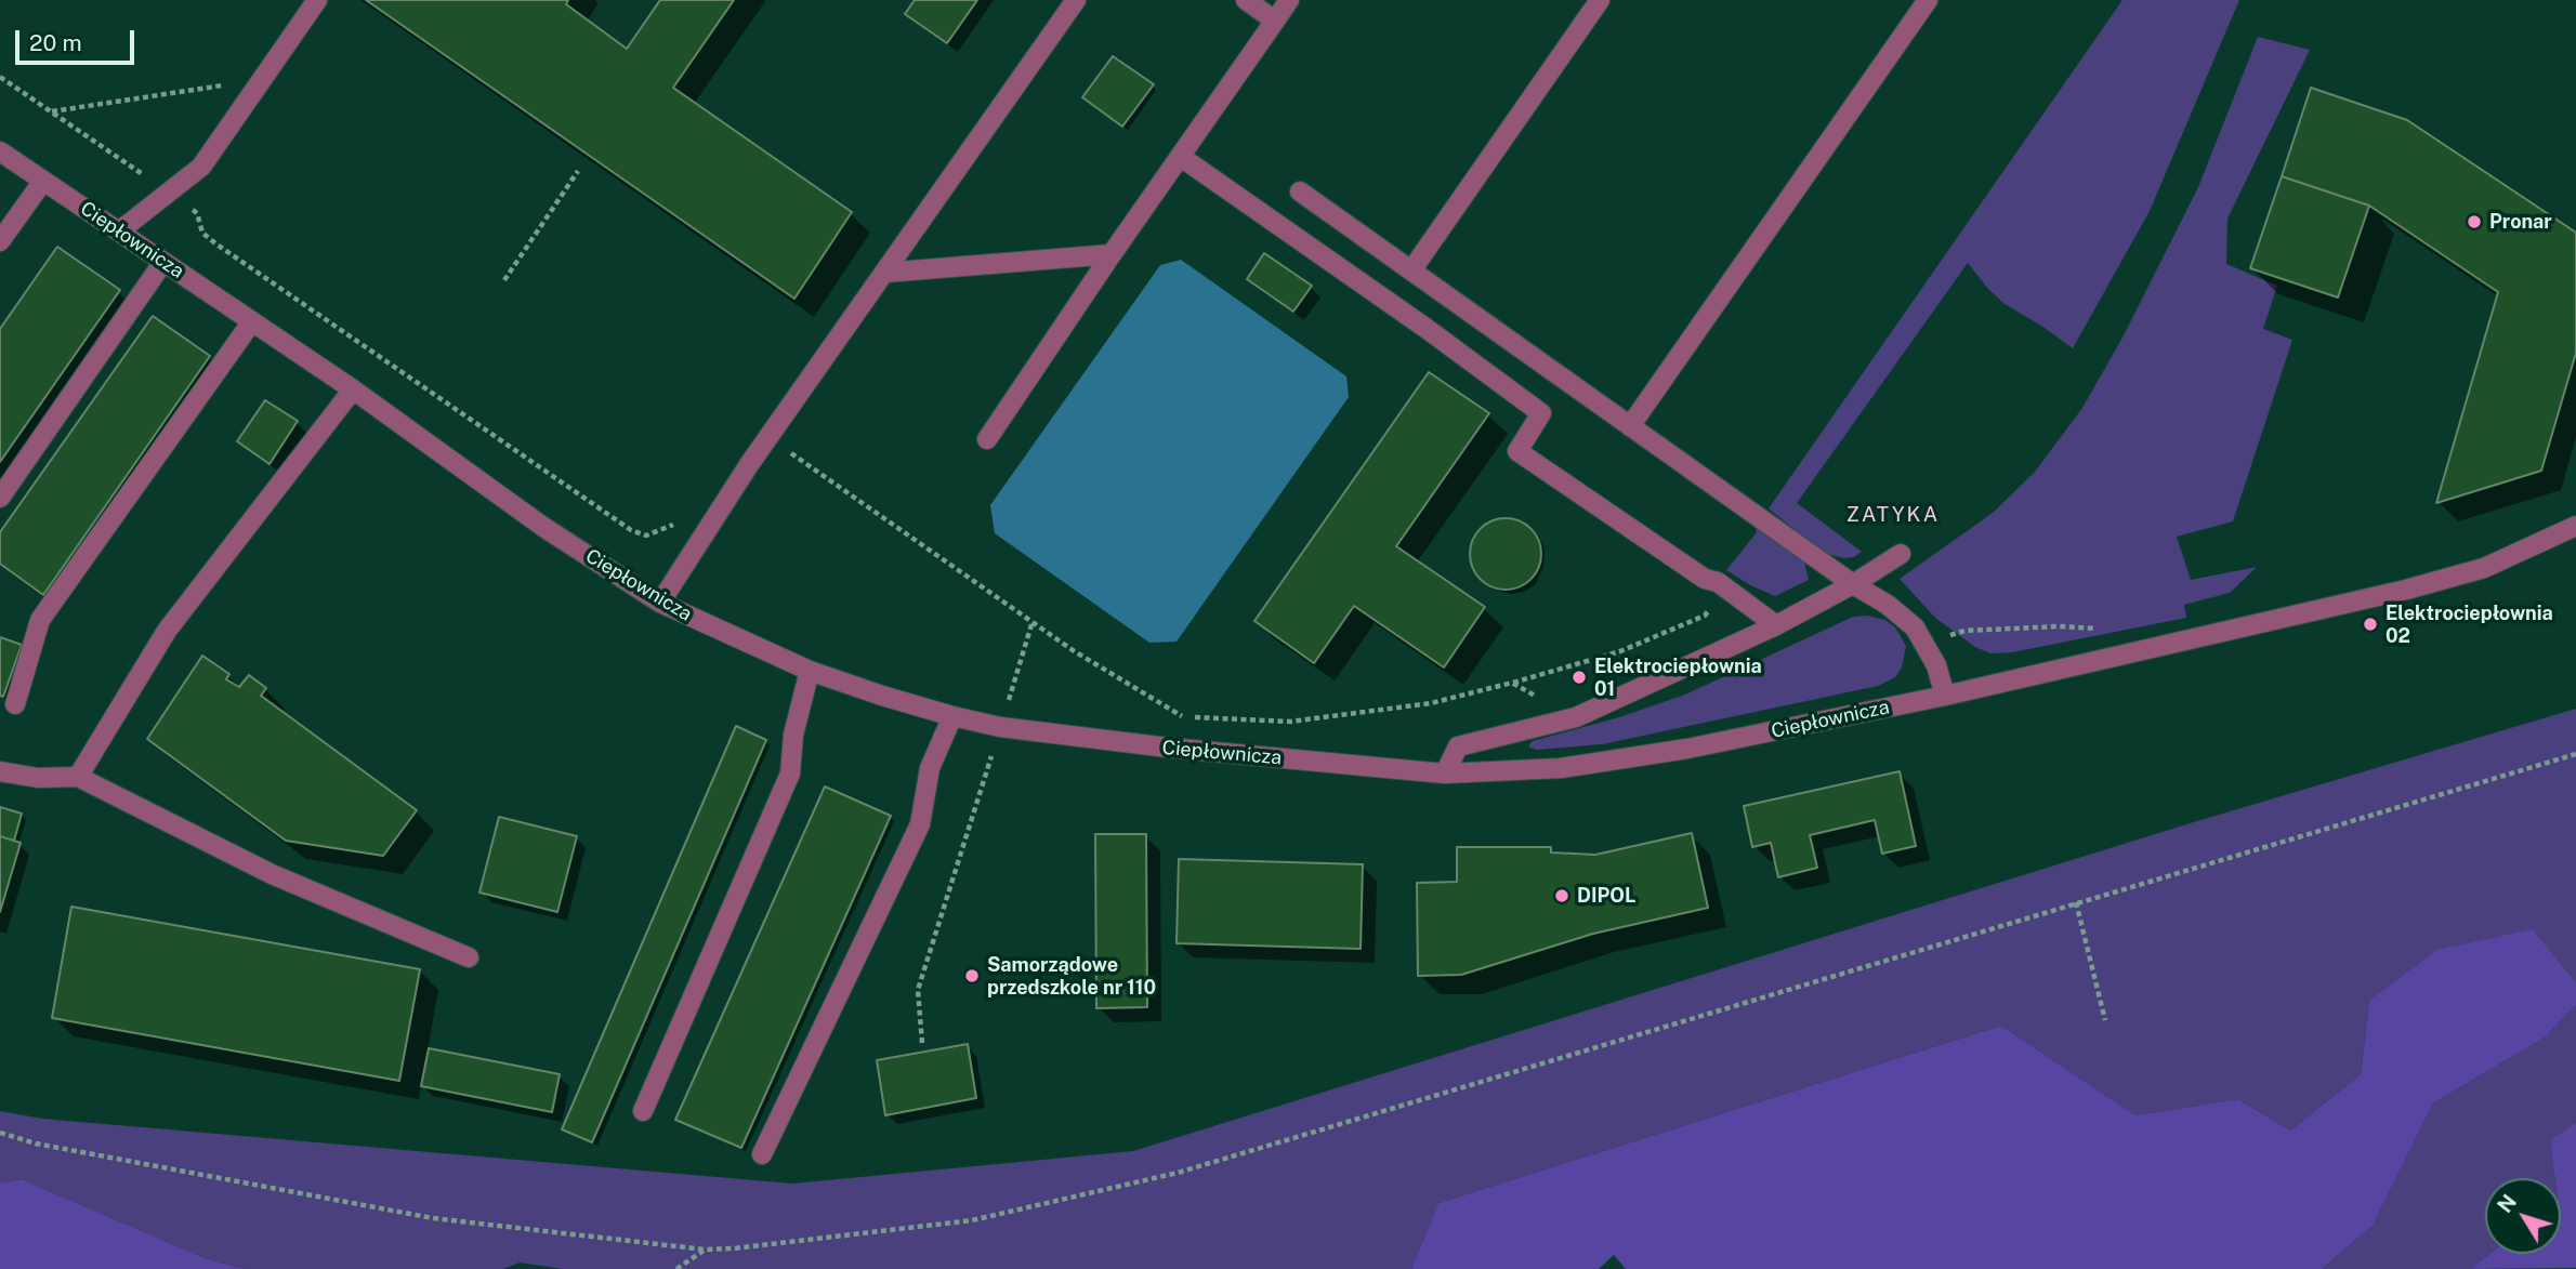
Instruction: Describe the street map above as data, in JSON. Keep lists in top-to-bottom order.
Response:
{
  "streets": {
    "street": ["Ciepłownicza"]
  },
  "districts": ["ZATYKA"],
  "places": [
    "Pronar",
    "Elektrociepłownia 02",
    "Elektrociepłownia 01",
    "DIPOL",
    "Samorządowe przedszkole nr 110"
  ],
  "scale_bar": "20 m",
  "north": "top left"
}
